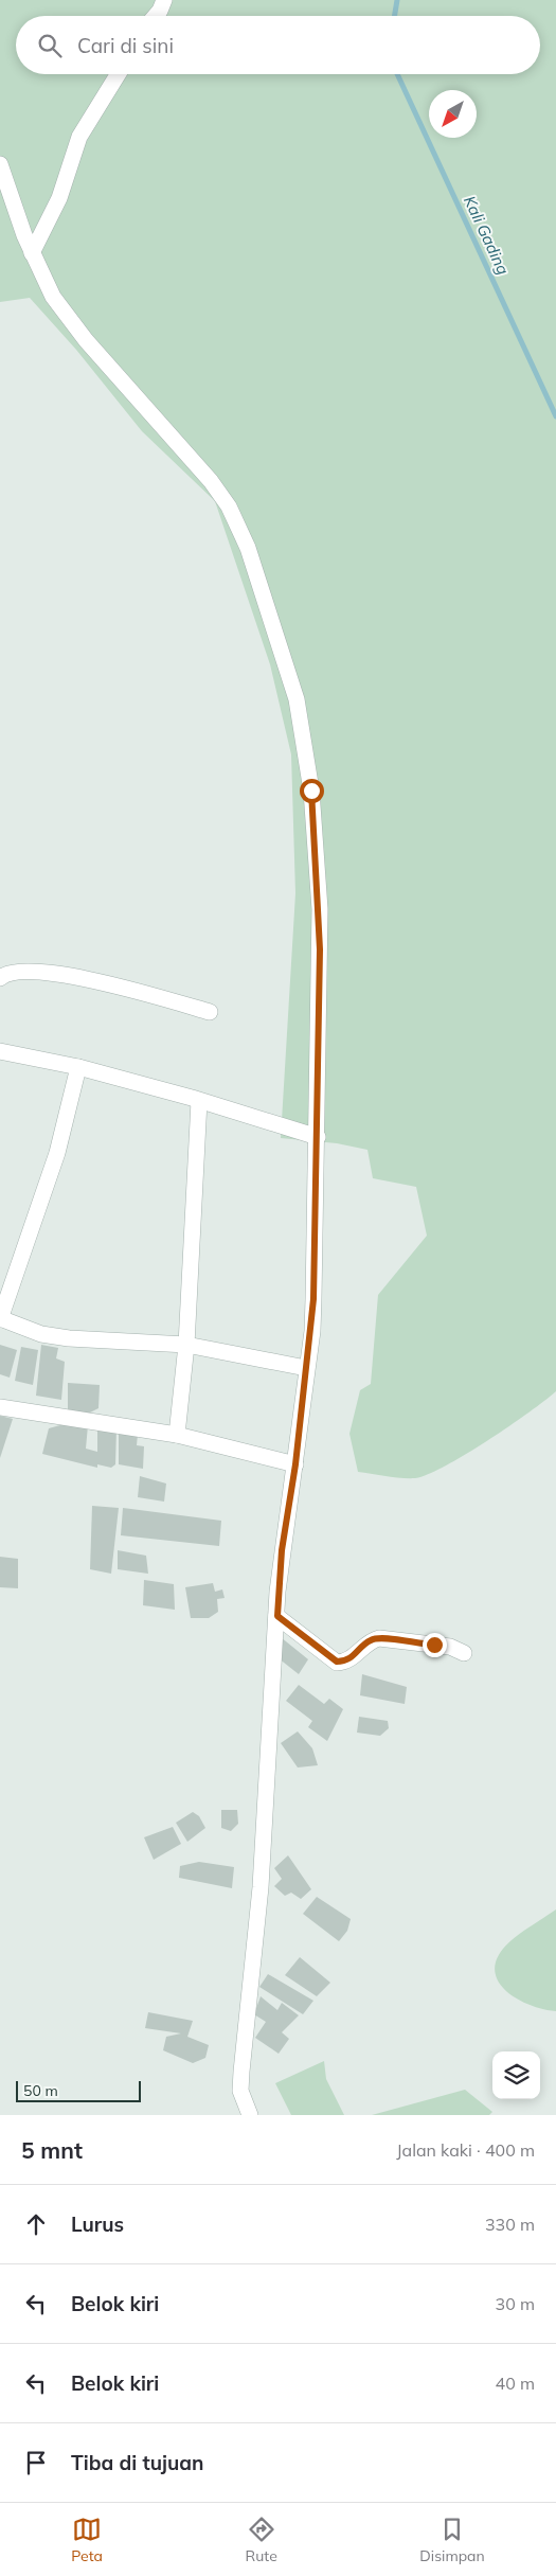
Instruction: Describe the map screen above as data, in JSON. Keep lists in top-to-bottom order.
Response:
{
  "water": ["Kali Gading"],
  "scale_bar": "50 m",
  "north": "bottom left",
  "page": {
    "search": "Cari di sini",
    "scale": "50 m",
    "heading": ["5 mnt", "Jalan kaki · 400 m"],
    "list": [
      ["Lurus", "330 m"],
      ["Belok kiri", "30 m"],
      ["Belok kiri", "40 m"],
      "Tiba di tujuan"
    ],
    "nav": ["Peta", "Rute", "Disimpan"]
  }
}
